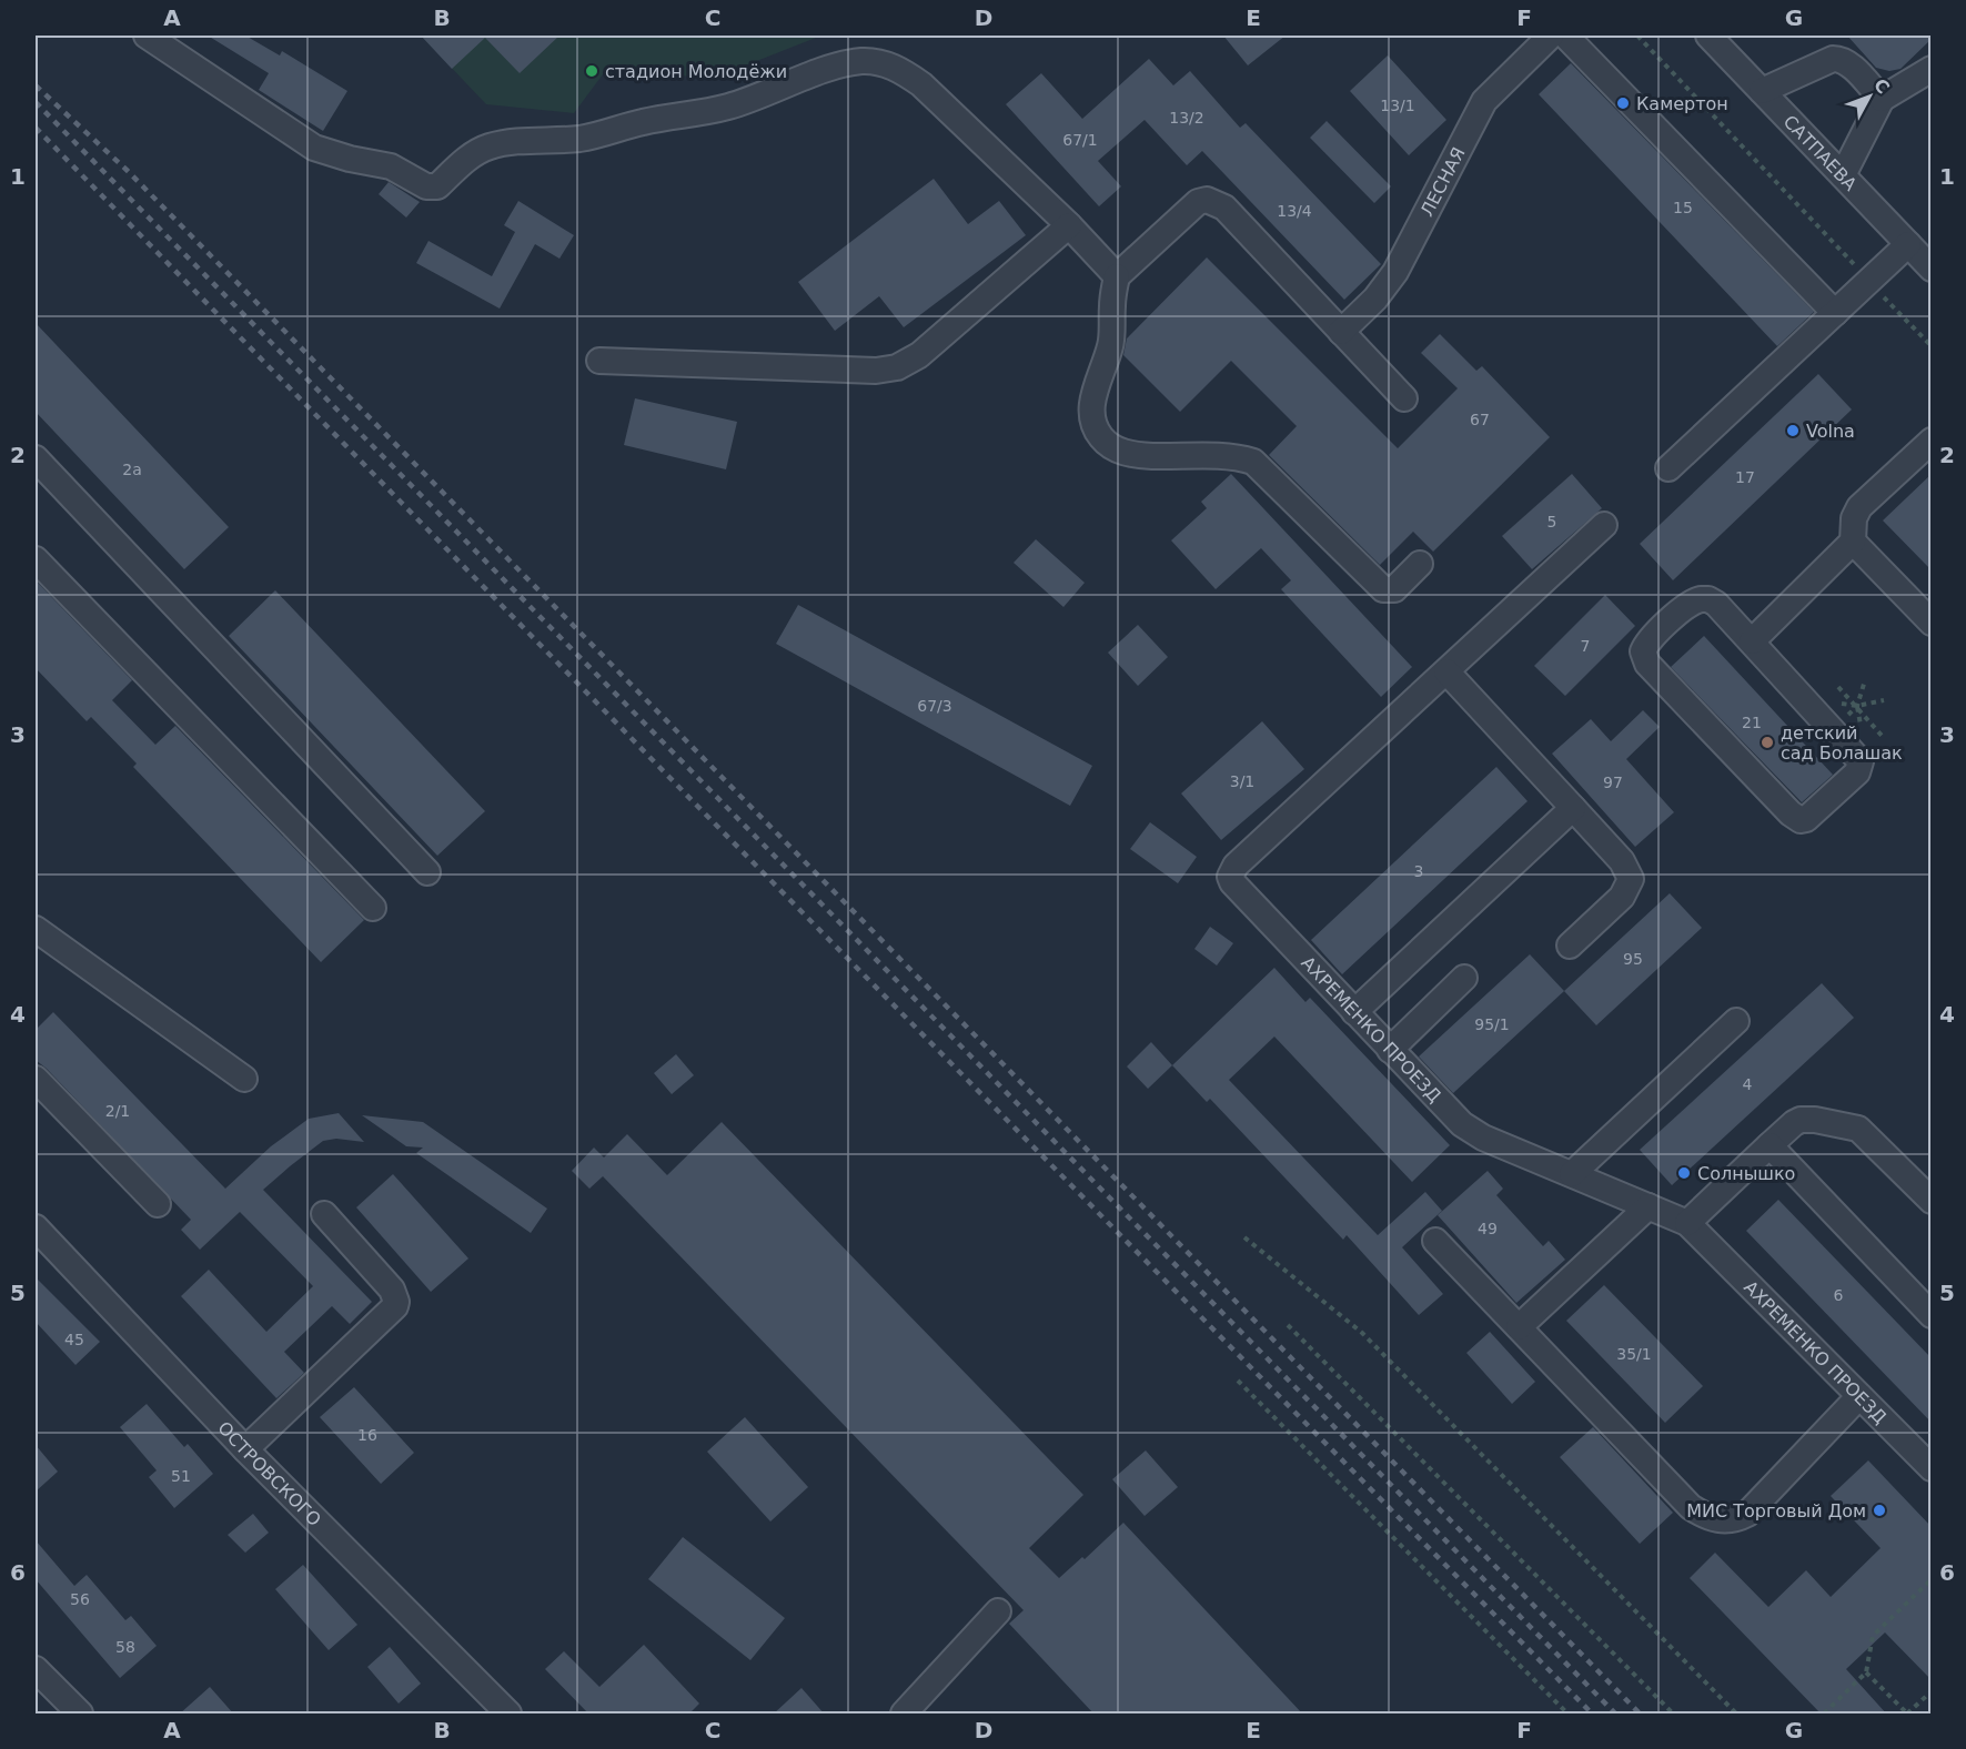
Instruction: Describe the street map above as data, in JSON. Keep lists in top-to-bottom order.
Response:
{
  "streets": {
    "street": [
      "САТПАЕВА",
      "ЛЕСНАЯ",
      "АХРЕМЕНКО ПРОЕЗД",
      "ОСТРОВСКОГО"
    ]
  },
  "places": [
    "стадион Молодёжи",
    "Камертон",
    "Volna",
    "детский сад Болашак",
    "Солнышко",
    "МИС Торговый Дом"
  ],
  "house_numbers": [
    "13/1",
    "13/2",
    "67/1",
    "15",
    "13/4",
    "67",
    "2а",
    "17",
    "5",
    "7",
    "67/3",
    "21",
    "3/1",
    "97",
    "3",
    "95",
    "95/1",
    "4",
    "2/1",
    "49",
    "6",
    "45",
    "35/1",
    "16",
    "51",
    "56",
    "58"
  ],
  "north": "top right",
  "grid": {
    "columns": [
      "A",
      "B",
      "C",
      "D",
      "E",
      "F",
      "G"
    ],
    "rows": [
      "1",
      "2",
      "3",
      "4",
      "5",
      "6"
    ]
  }
}
